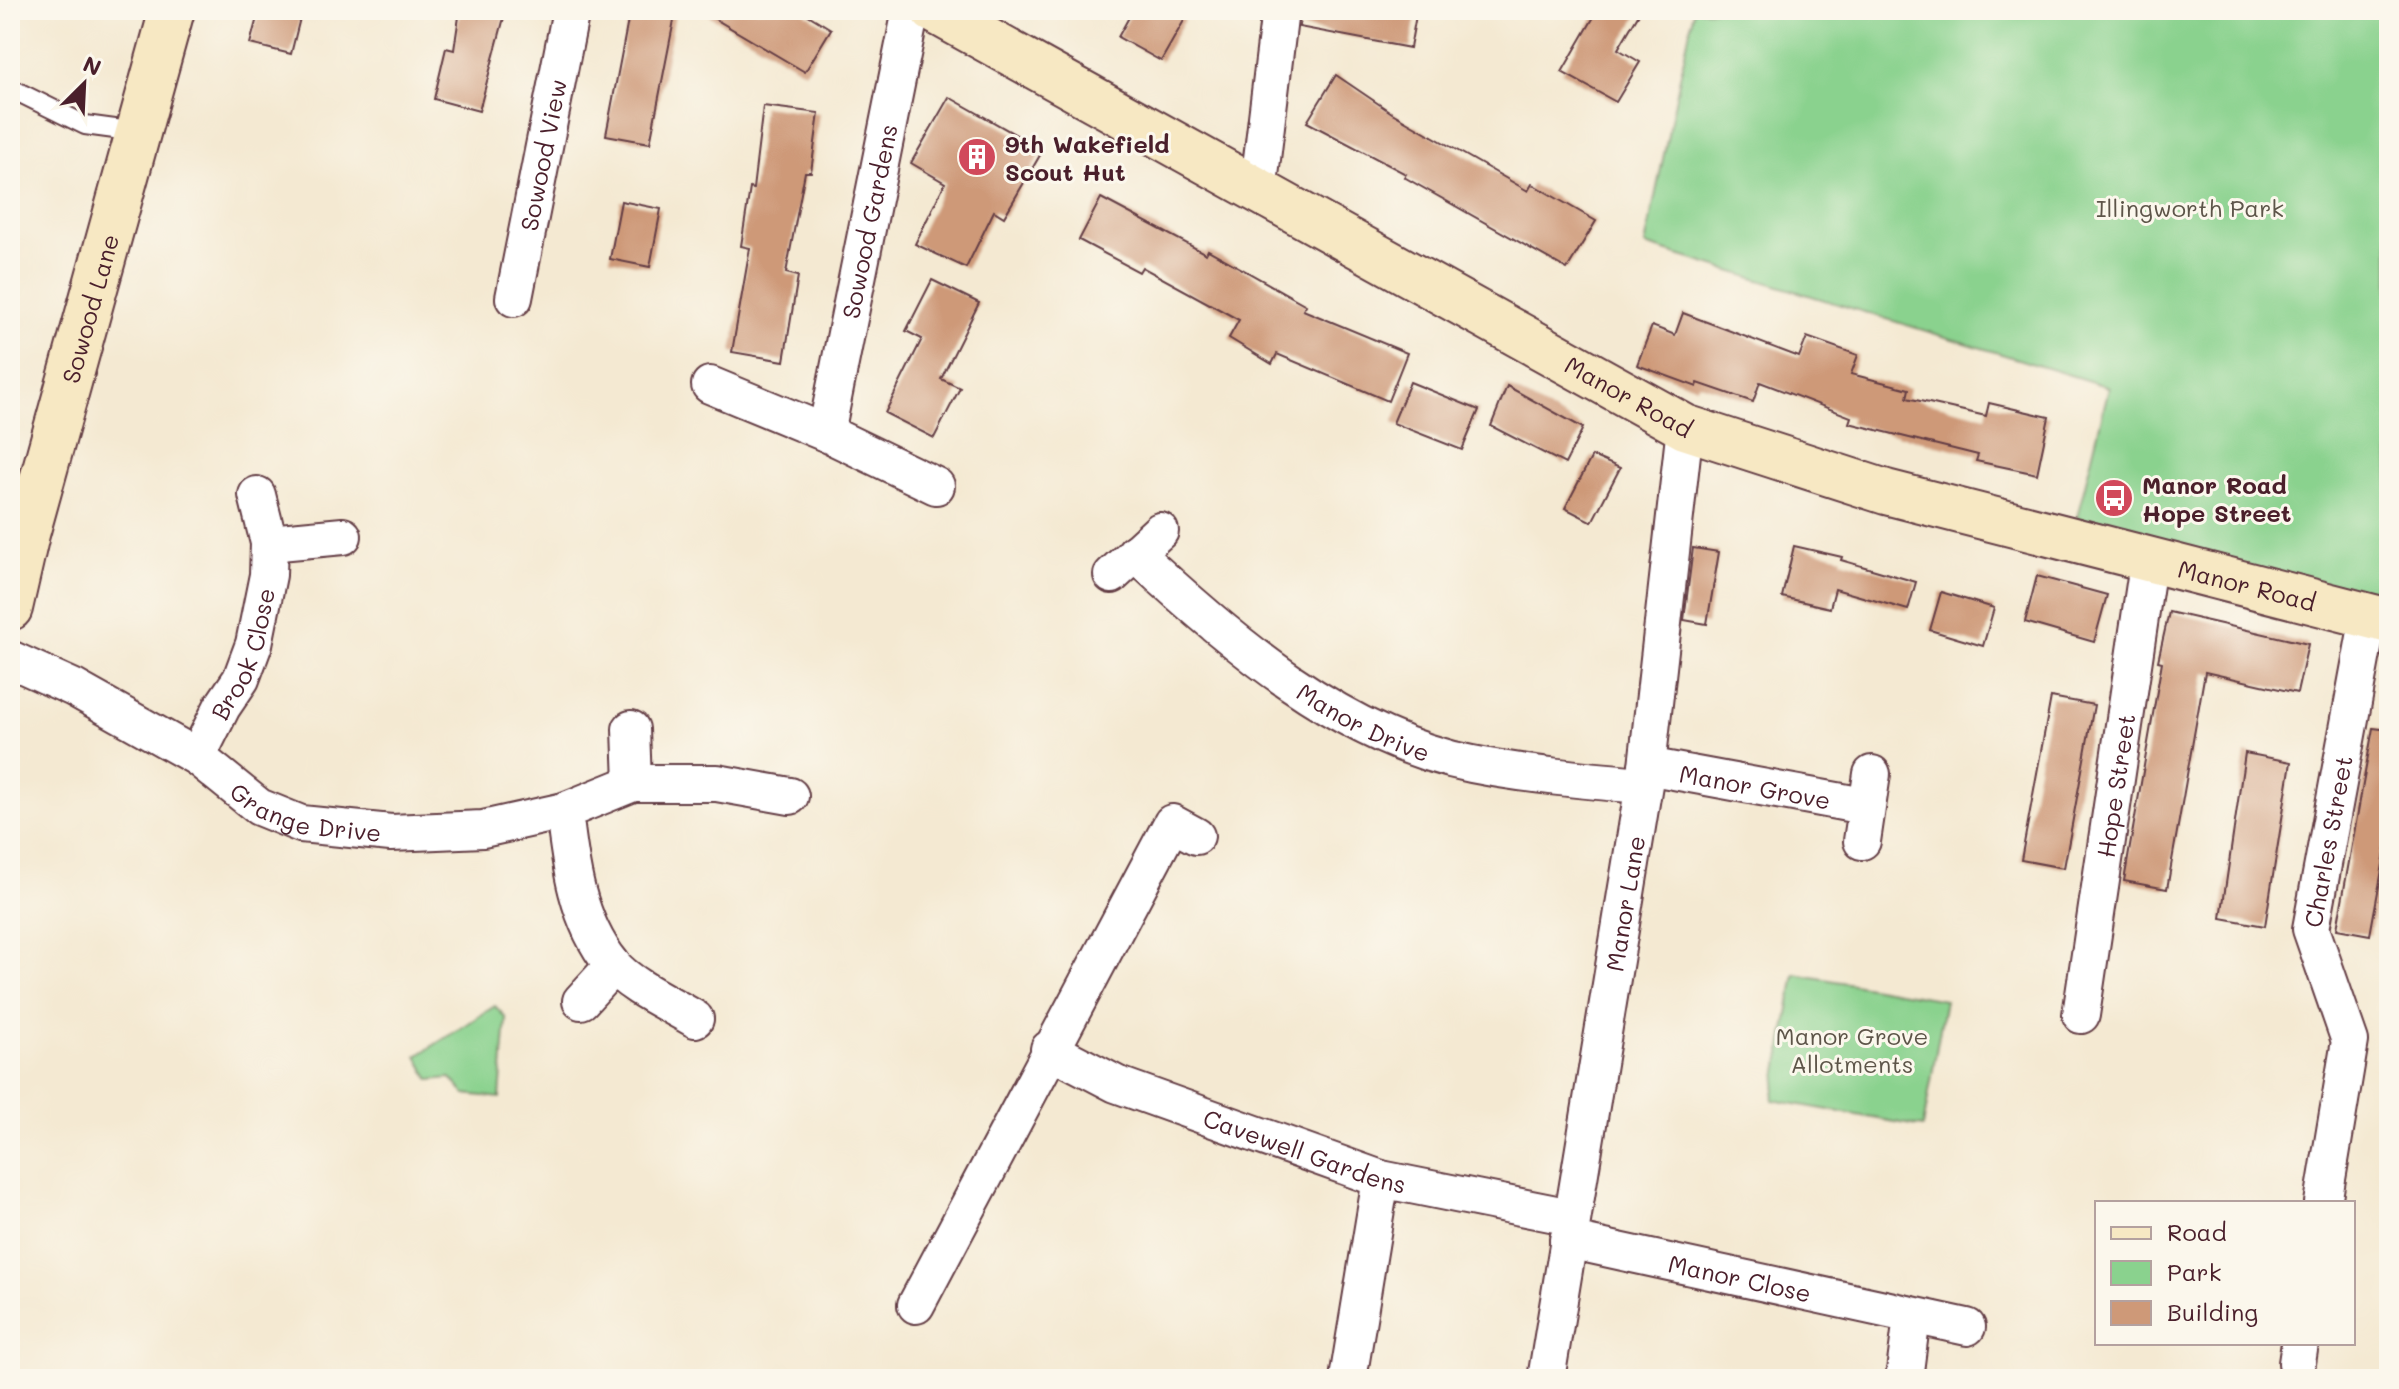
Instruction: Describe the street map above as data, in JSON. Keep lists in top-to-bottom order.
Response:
{
  "streets": {
    "street": [
      "Sowood View",
      "Sowood Gardens",
      "Sowood Lane",
      "Manor Road",
      "Brook Close",
      "Manor Drive",
      "Manor Grove",
      "Hope Street",
      "Grange Drive",
      "Charles Street",
      "Manor Lane",
      "Cavewell Gardens",
      "Manor Close"
    ]
  },
  "crossings": [
    ["Manor Road", "Hope Street"],
    ["Manor Road", "Charles Street"],
    ["Manor Road", "Manor Lane"],
    ["Brook Close", "Grange Drive"],
    ["Manor Drive", "Manor Grove"],
    ["Manor Drive", "Manor Lane"],
    ["Manor Grove", "Manor Lane"],
    ["Manor Lane", "Cavewell Gardens"],
    ["Manor Lane", "Manor Close"],
    ["Cavewell Gardens", "Manor Close"]
  ],
  "parks": ["Illingworth Park", "Manor Grove Allotments"],
  "places": {
    "building": ["9th Wakefield Scout Hut"],
    "bus stop": ["Manor Road Hope Street"]
  },
  "legend": ["Road", "Park", "Building"],
  "north": "top right"
}
